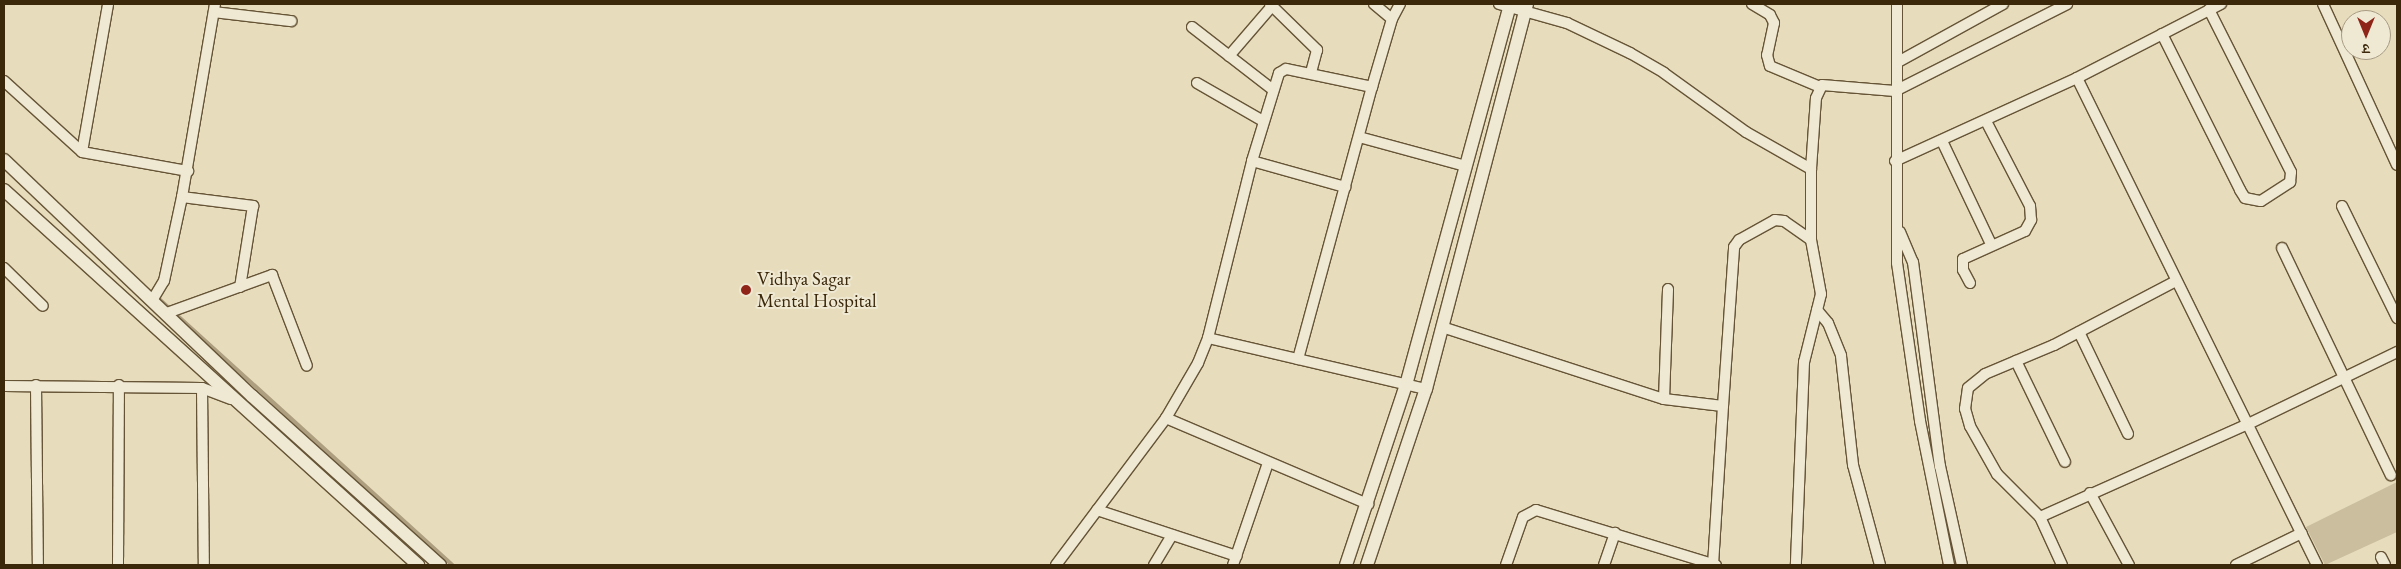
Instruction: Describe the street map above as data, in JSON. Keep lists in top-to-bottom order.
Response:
{
  "places": ["Vidhya Sagar Mental Hospital"],
  "north": "bottom"
}
